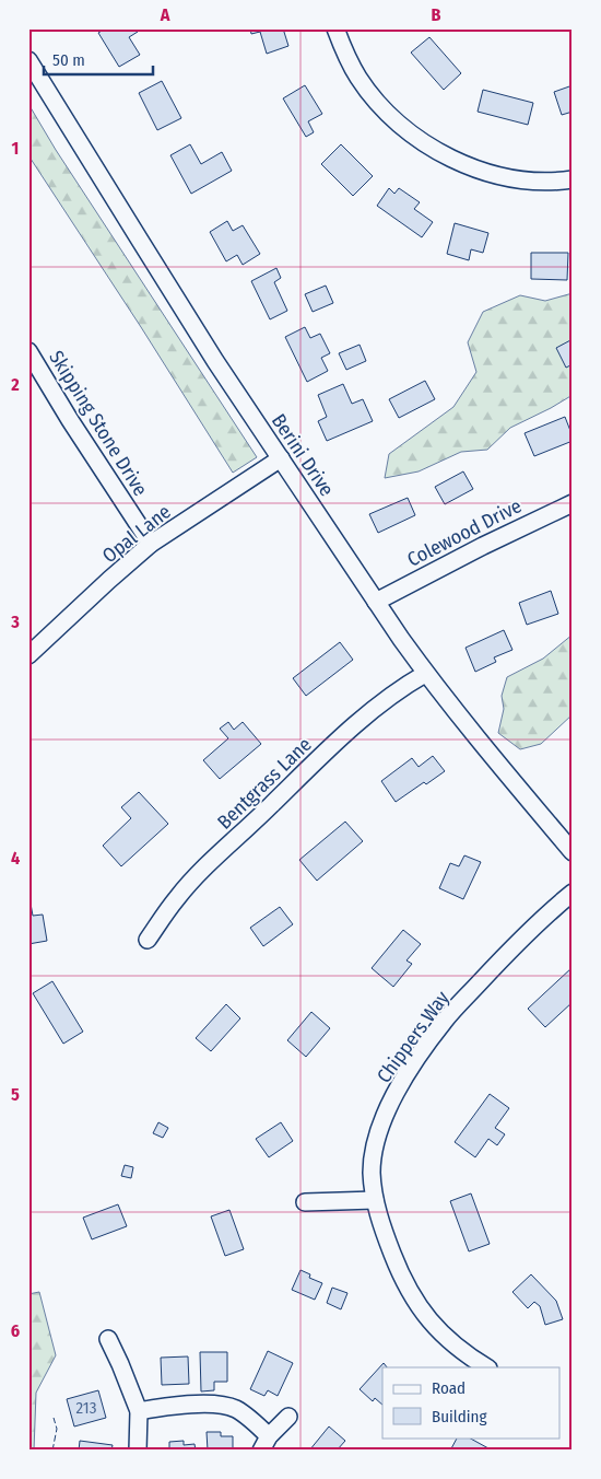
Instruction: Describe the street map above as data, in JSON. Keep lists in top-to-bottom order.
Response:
{
  "streets": {
    "street": [
      "Skipping Stone Drive",
      "Berini Drive",
      "Colewood Drive",
      "Opal Lane",
      "Bentgrass Lane",
      "Chippers Way"
    ]
  },
  "crossings": [
    ["Skipping Stone Drive", "Opal Lane"],
    ["Berini Drive", "Colewood Drive"],
    ["Berini Drive", "Opal Lane"],
    ["Berini Drive", "Bentgrass Lane"]
  ],
  "house_numbers": ["213"],
  "legend": ["Road", "Building"],
  "scale_bar": "50 m",
  "grid": {
    "columns": ["A", "B"],
    "rows": [
      "1",
      "2",
      "3",
      "4",
      "5",
      "6"
    ]
  }
}
